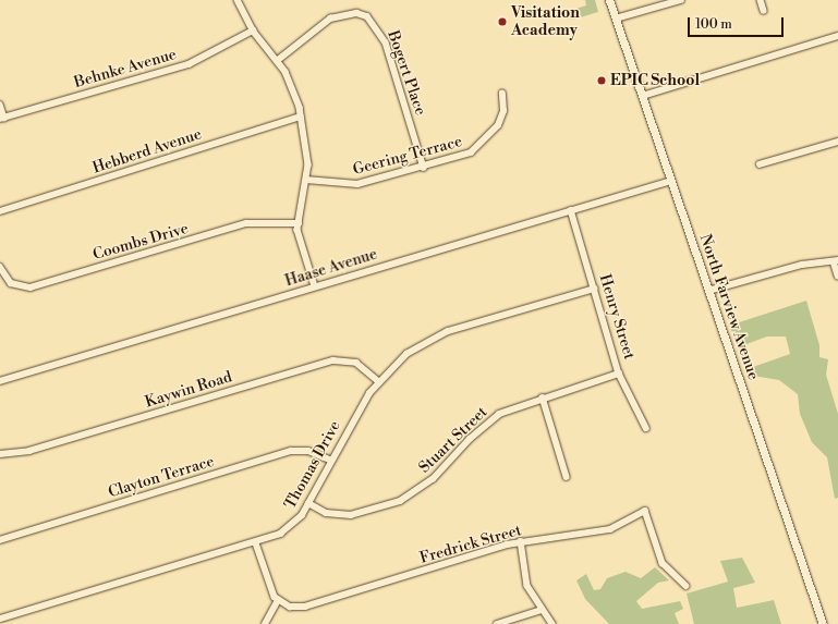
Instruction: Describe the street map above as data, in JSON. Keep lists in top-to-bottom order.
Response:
{
  "streets": {
    "street": [
      "Behnke Avenue",
      "Bogert Place",
      "Hebberd Avenue",
      "Geering Terrace",
      "Coombs Drive",
      "Haase Avenue",
      "North Farview Avenue",
      "Henry Street",
      "Kaywin Road",
      "Stuart Street",
      "Thomas Drive",
      "Clayton Terrace",
      "Fredrick Street"
    ]
  },
  "crossings": [
    ["Bogert Place", "Geering Terrace"],
    ["Haase Avenue", "North Farview Avenue"],
    ["Haase Avenue", "Henry Street"],
    ["Henry Street", "Stuart Street"],
    ["Henry Street", "Thomas Drive"],
    ["Kaywin Road", "Thomas Drive"],
    ["Stuart Street", "Thomas Drive"],
    ["Thomas Drive", "Clayton Terrace"]
  ],
  "places": ["Visitation Academy", "EPIC School"],
  "scale_bar": "100 m"
}
